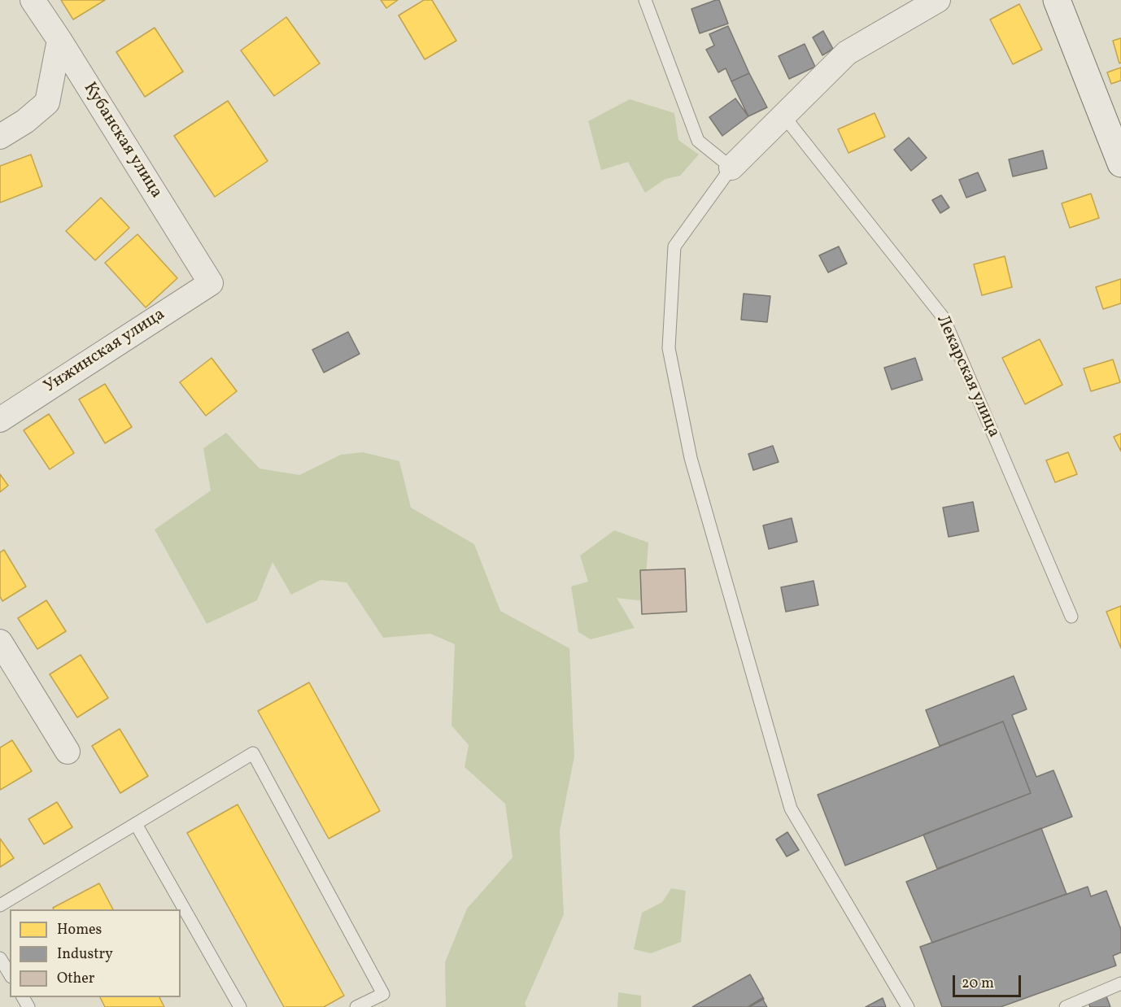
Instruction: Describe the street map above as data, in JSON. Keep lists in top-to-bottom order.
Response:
{
  "streets": {
    "street": ["Кубанская улица", "Унжинская улица"],
    "lane": ["Лекарская улица"]
  },
  "crossings": [
    ["Кубанская улица", "Унжинская улица"]
  ],
  "legend": ["Homes", "Industry", "Other"],
  "scale_bar": "20 m"
}
